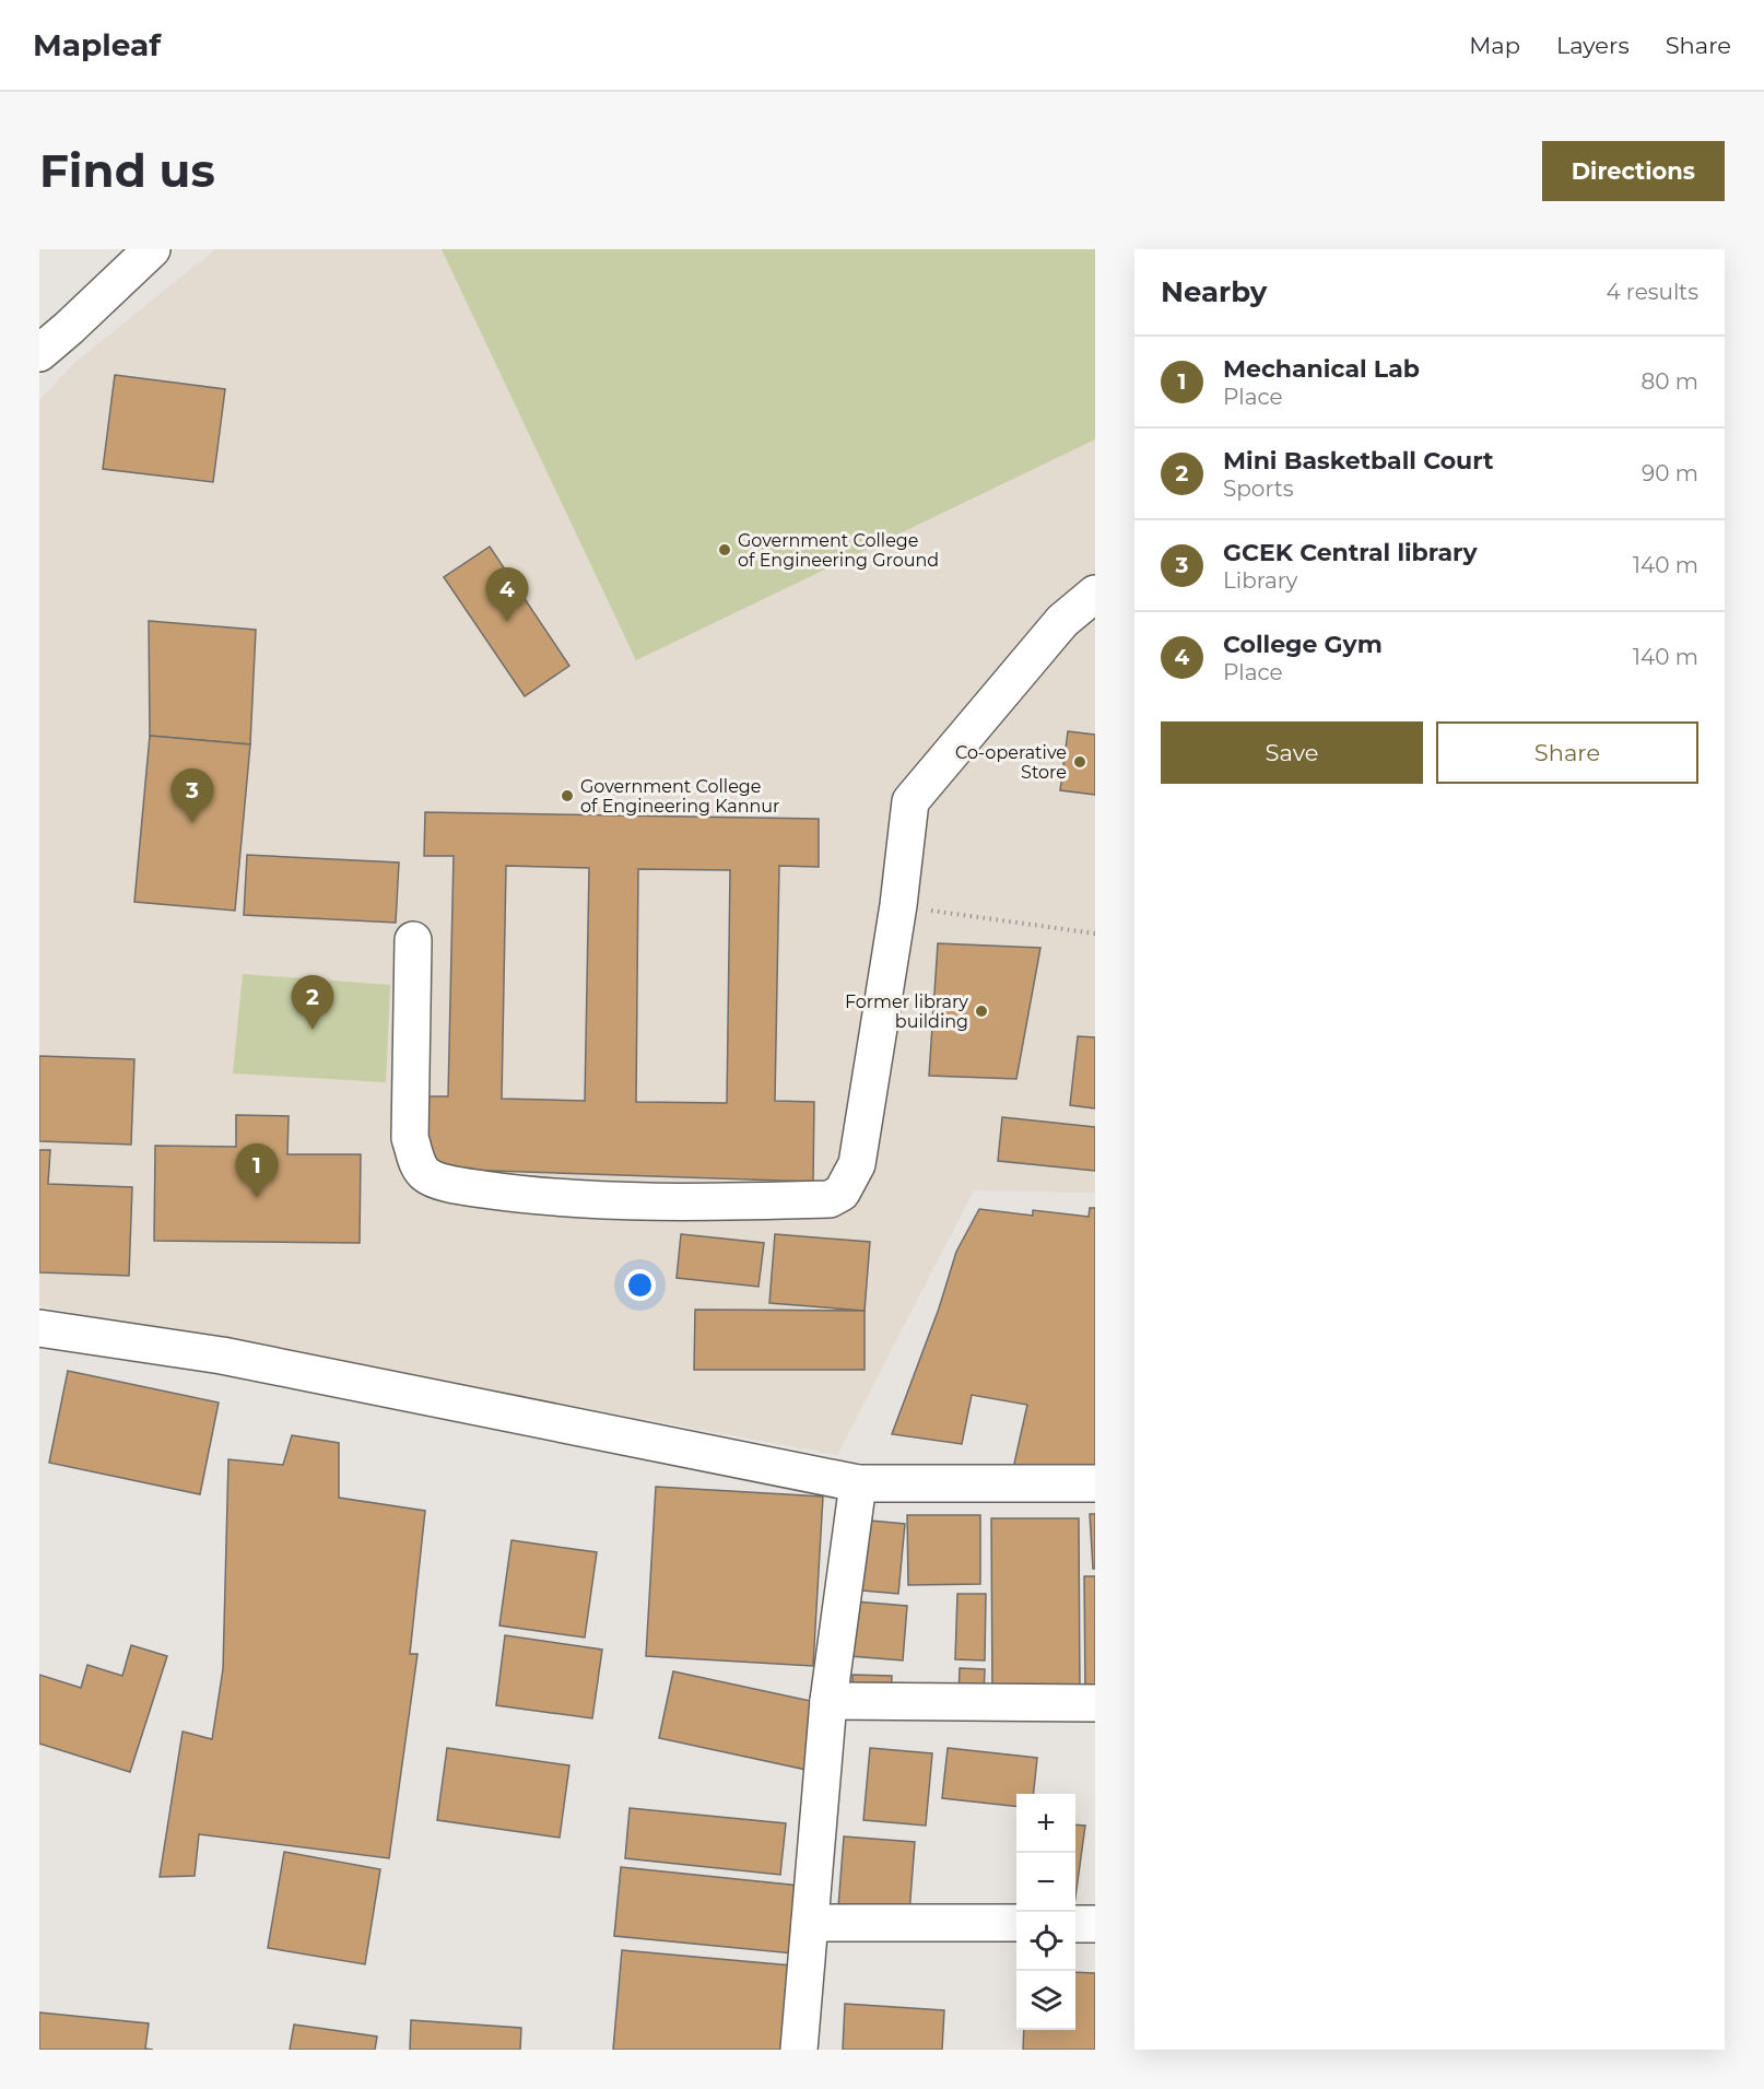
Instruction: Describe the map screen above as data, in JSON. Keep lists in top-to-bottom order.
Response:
{
  "places": [
    "Government College of Engineering Ground",
    "Co-operative Store",
    "Government College of Engineering Kannur",
    "Former library building"
  ],
  "page": {
    "header": "Mapleaf",
    "nav": ["Map", "Layers", "Share"],
    "buttons": [
      "Directions",
      ["Save", "Share"]
    ],
    "title": "Find us",
    "heading": ["Nearby", "4 results"],
    "list": [
      {
        "mark": "1",
        "name": "Mechanical Lab",
        "note": "Place",
        "value": "80 m"
      },
      {
        "mark": "2",
        "name": "Mini Basketball Court",
        "note": "Sports",
        "value": "90 m"
      },
      {
        "mark": "3",
        "name": "GCEK Central library",
        "note": "Library",
        "value": "140 m"
      },
      {
        "mark": "4",
        "name": "College Gym",
        "note": "Place",
        "value": "140 m"
      }
    ],
    "pins": [
      "4",
      "3",
      "2",
      "1"
    ],
    "map_buttons": ["+", "−"]
  }
}
